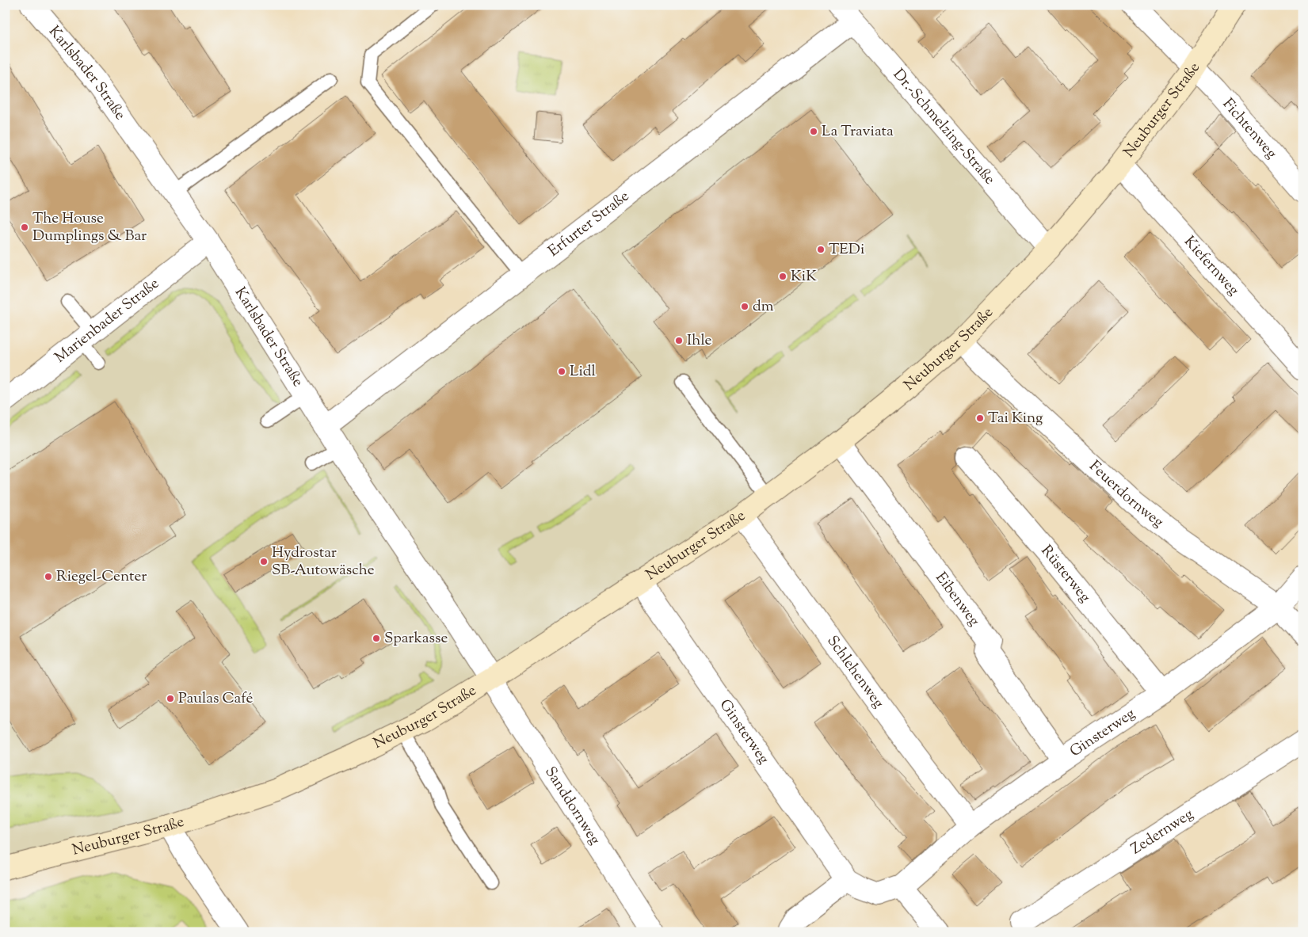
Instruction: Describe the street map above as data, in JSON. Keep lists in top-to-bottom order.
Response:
{
  "streets": {
    "street": [
      "Karlsbader Straße",
      "Neuburger Straße",
      "Dr.-Schmelzing-Straße",
      "Fichtenweg",
      "Erfurter Straße",
      "Kiefernweg",
      "Marienbader Straße",
      "Feuerdornweg",
      "Rüsterweg",
      "Eibenweg",
      "Schlehenweg",
      "Ginsterweg",
      "Sanddornweg",
      "Zedernweg"
    ]
  },
  "crossings": [
    ["Karlsbader Straße", "Neuburger Straße"],
    ["Karlsbader Straße", "Erfurter Straße"],
    ["Karlsbader Straße", "Marienbader Straße"],
    ["Karlsbader Straße", "Sanddornweg"],
    ["Neuburger Straße", "Dr.-Schmelzing-Straße"],
    ["Neuburger Straße", "Fichtenweg"],
    ["Neuburger Straße", "Kiefernweg"],
    ["Neuburger Straße", "Feuerdornweg"],
    ["Neuburger Straße", "Eibenweg"],
    ["Neuburger Straße", "Schlehenweg"],
    ["Neuburger Straße", "Ginsterweg"],
    ["Neuburger Straße", "Sanddornweg"],
    ["Dr.-Schmelzing-Straße", "Erfurter Straße"],
    ["Feuerdornweg", "Ginsterweg"],
    ["Rüsterweg", "Ginsterweg"],
    ["Eibenweg", "Ginsterweg"],
    ["Schlehenweg", "Ginsterweg"]
  ],
  "places": [
    "La Traviata",
    "The House Dumplings & Bar",
    "TEDi",
    "KiK",
    "dm",
    "Ihle",
    "Lidl",
    "Tai King",
    "Hydrostar SB-Autowäsche",
    "Riegel-Center",
    "Sparkasse",
    "Paulas Café"
  ]
}
